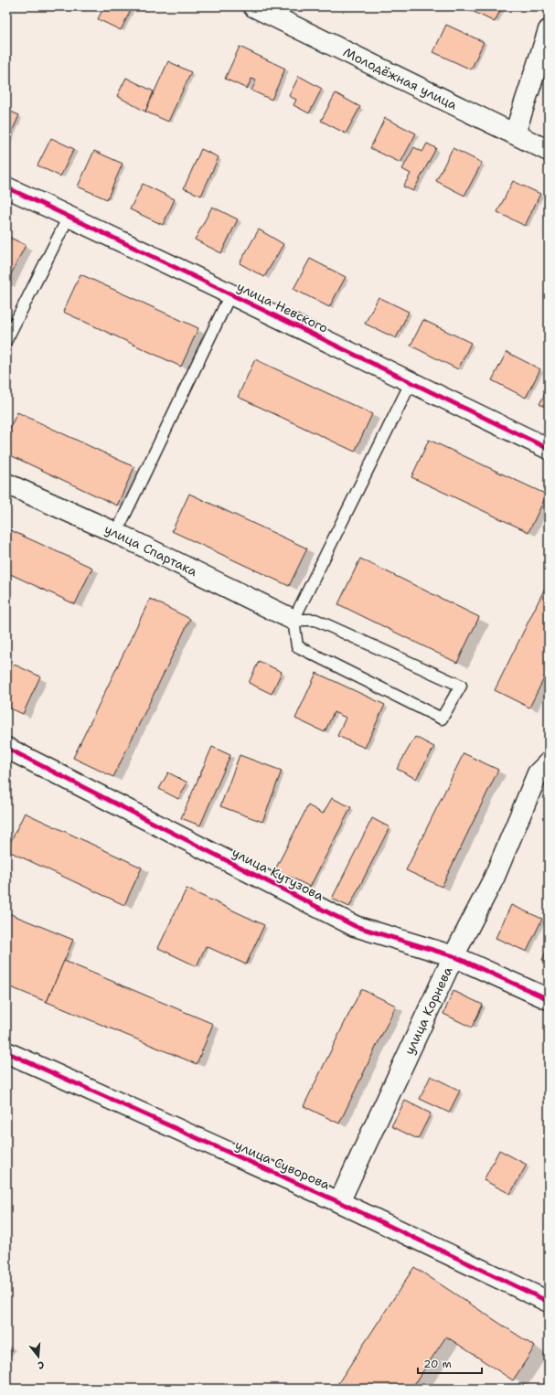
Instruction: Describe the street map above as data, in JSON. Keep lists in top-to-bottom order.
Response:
{
  "streets": {
    "street": [
      "Молодёжная улица",
      "улица Невского",
      "улица Спартака",
      "улица Кутузова",
      "улица Корнева",
      "улица Суворова"
    ]
  },
  "crossings": [
    ["улица Кутузова", "улица Корнева"],
    ["улица Корнева", "улица Суворова"]
  ],
  "scale_bar": "20 m",
  "north": "bottom"
}
